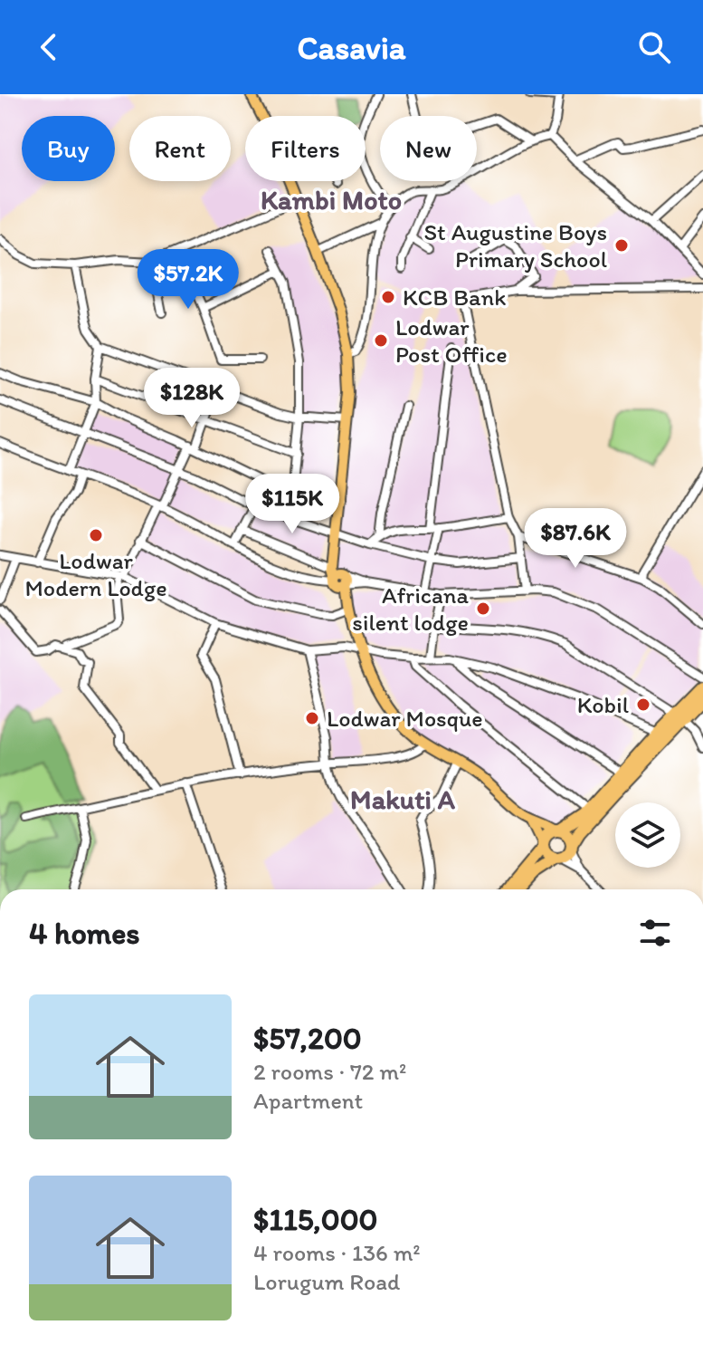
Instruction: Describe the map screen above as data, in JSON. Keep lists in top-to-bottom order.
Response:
{
  "districts": ["Kambi Moto", "Makuti A"],
  "places": [
    "St Augustine Boys Primary School",
    "KCB Bank",
    "Lodwar Post Office",
    "Lodwar Modern Lodge",
    "Africana silent lodge",
    "Kobil",
    "Lodwar Mosque"
  ],
  "page": {
    "header": "Casavia",
    "chip": [
      "Buy",
      "Rent",
      "Filters",
      "New"
    ],
    "price": [
      "$57.2K",
      "$128K",
      "$115K",
      "$87.6K"
    ],
    "heading": "4 homes",
    "list": [
      {
        "name": "$57,200",
        "note": "2 rooms · 72 m² · Apartment"
      },
      {
        "name": "$115,000",
        "note": "4 rooms · 136 m² · Lorugum Road"
      }
    ]
  }
}
